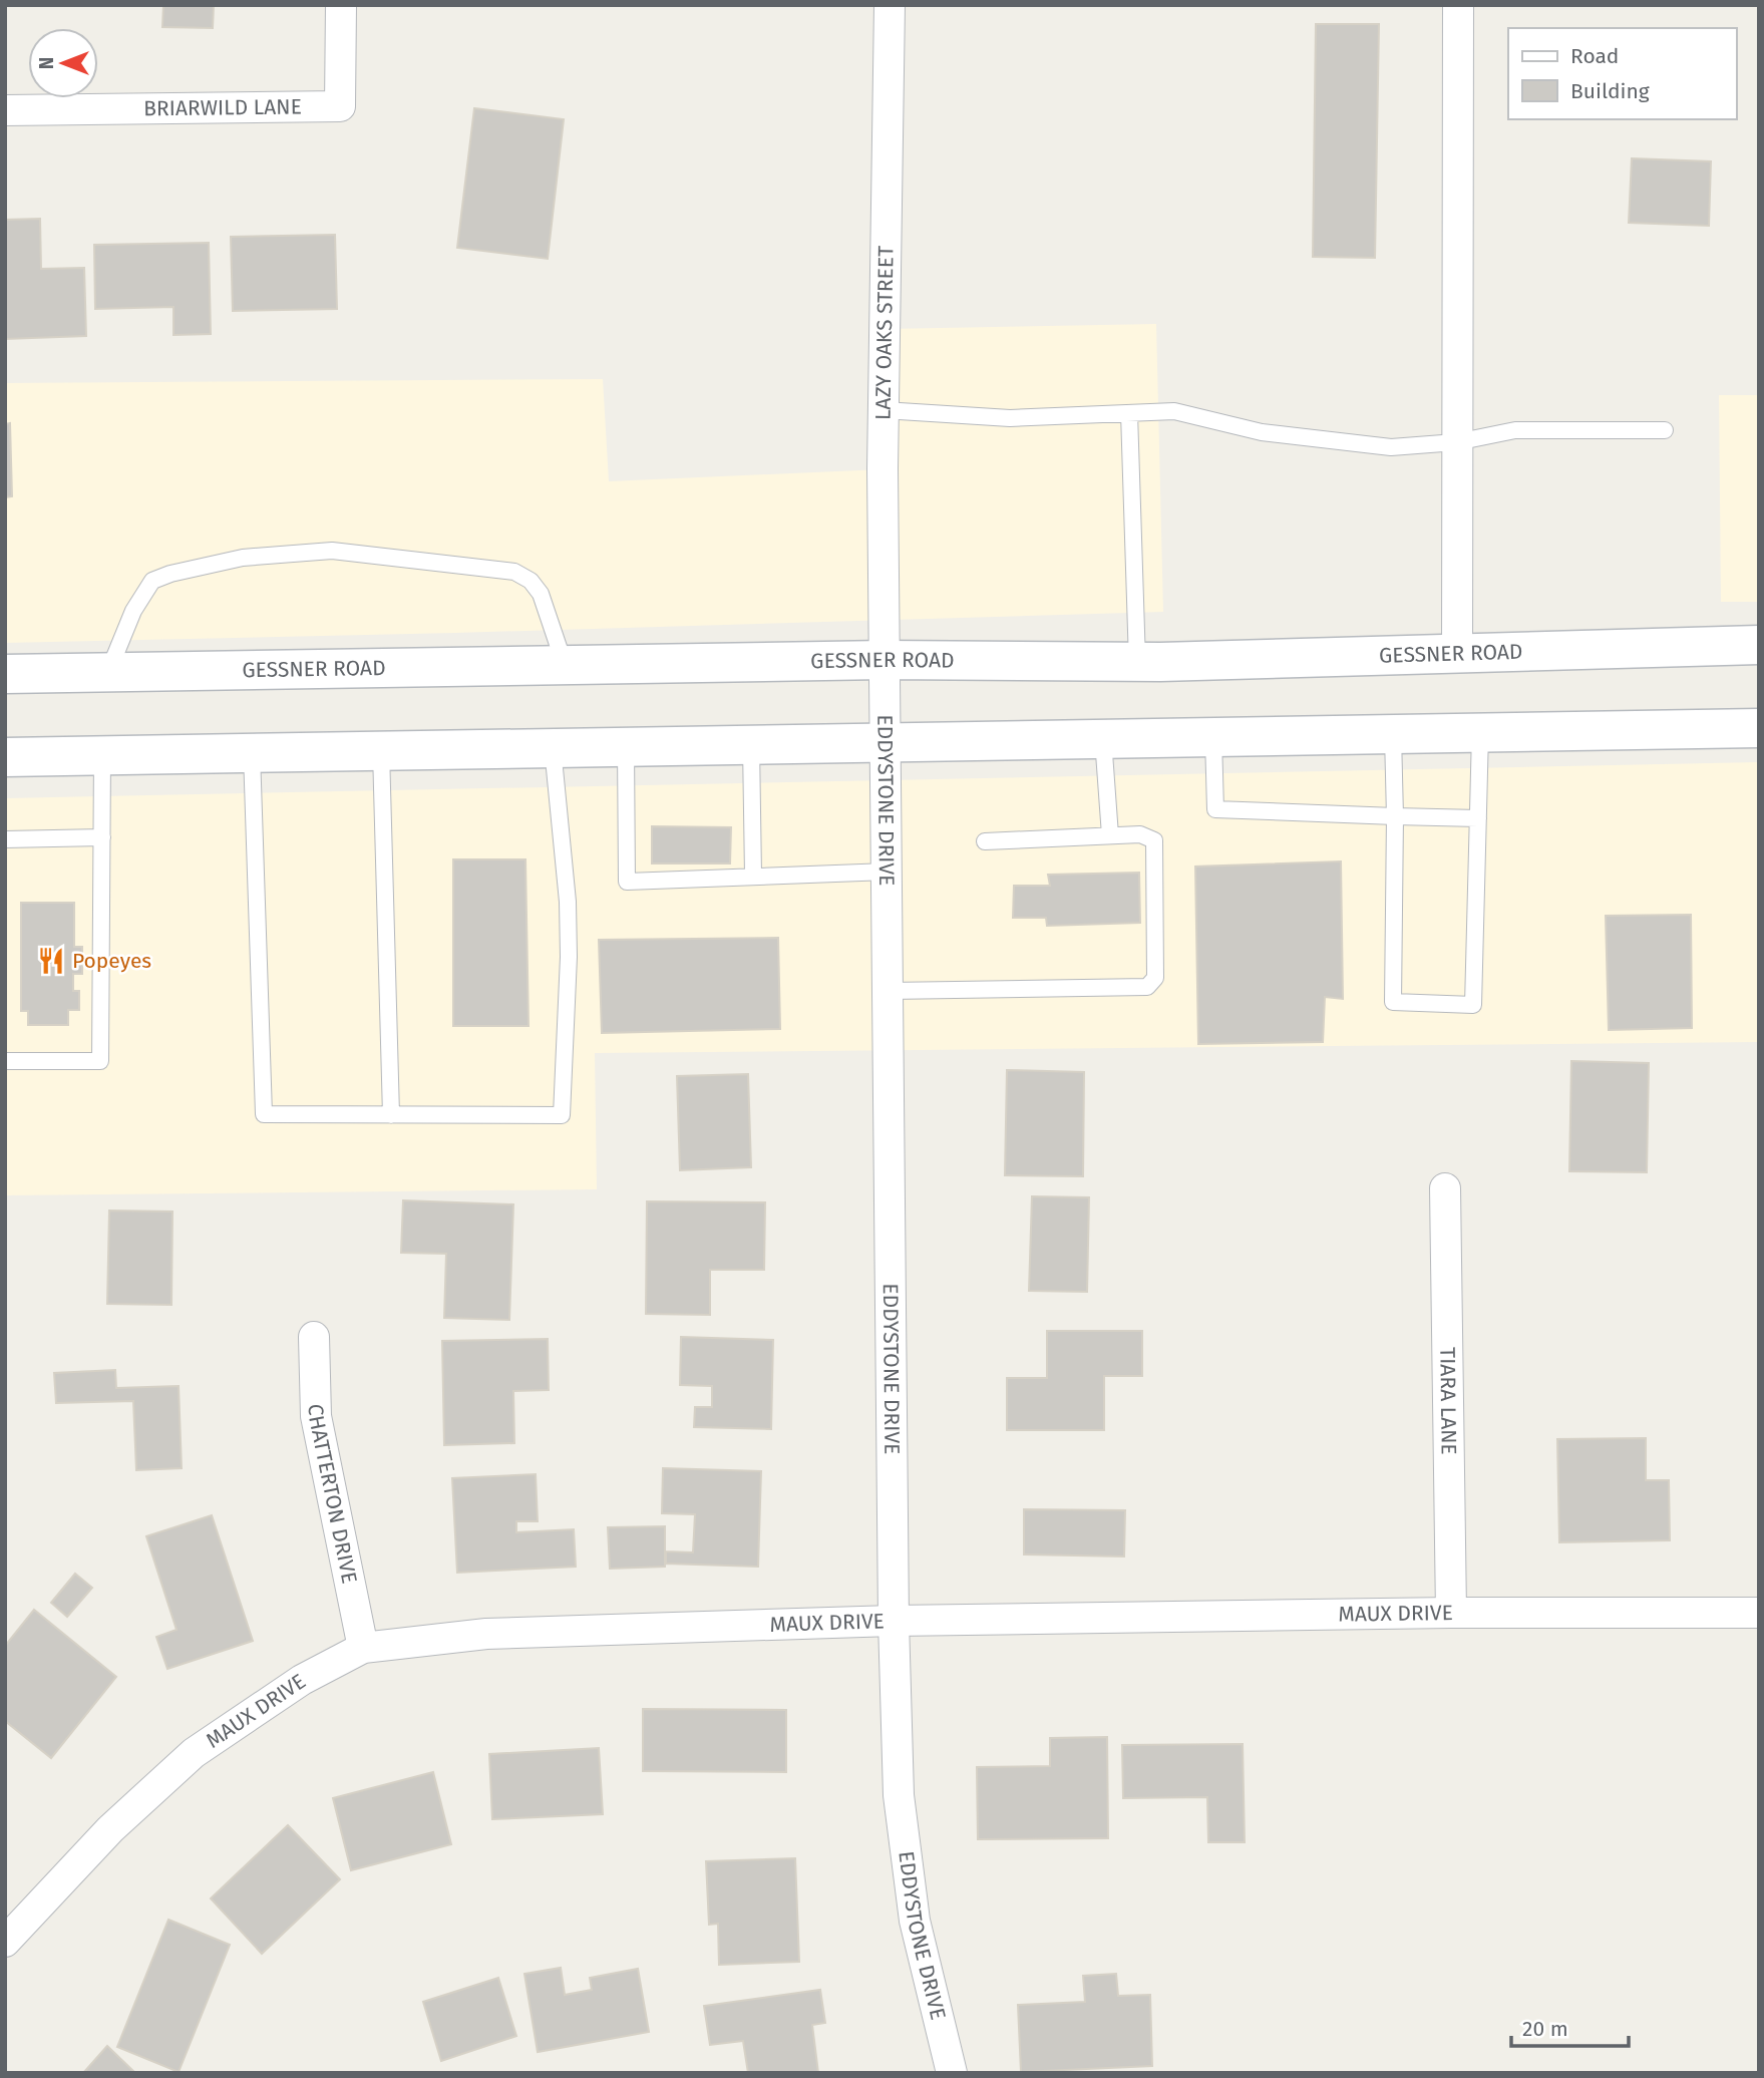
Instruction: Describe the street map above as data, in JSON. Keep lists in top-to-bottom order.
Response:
{
  "streets": {
    "main road": ["GESSNER ROAD"],
    "street": [
      "BRIARWILD LANE",
      "LAZY OAKS STREET",
      "EDDYSTONE DRIVE",
      "TIARA LANE",
      "CHATTERTON DRIVE",
      "MAUX DRIVE"
    ]
  },
  "crossings": [
    ["LAZY OAKS STREET", "GESSNER ROAD"],
    ["LAZY OAKS STREET", "EDDYSTONE DRIVE"],
    ["GESSNER ROAD", "EDDYSTONE DRIVE"],
    ["EDDYSTONE DRIVE", "MAUX DRIVE"],
    ["TIARA LANE", "MAUX DRIVE"],
    ["CHATTERTON DRIVE", "MAUX DRIVE"]
  ],
  "places": {
    "restaurant": ["Popeyes"]
  },
  "legend": ["Road", "Building"],
  "scale_bar": "20 m",
  "north": "left"
}
